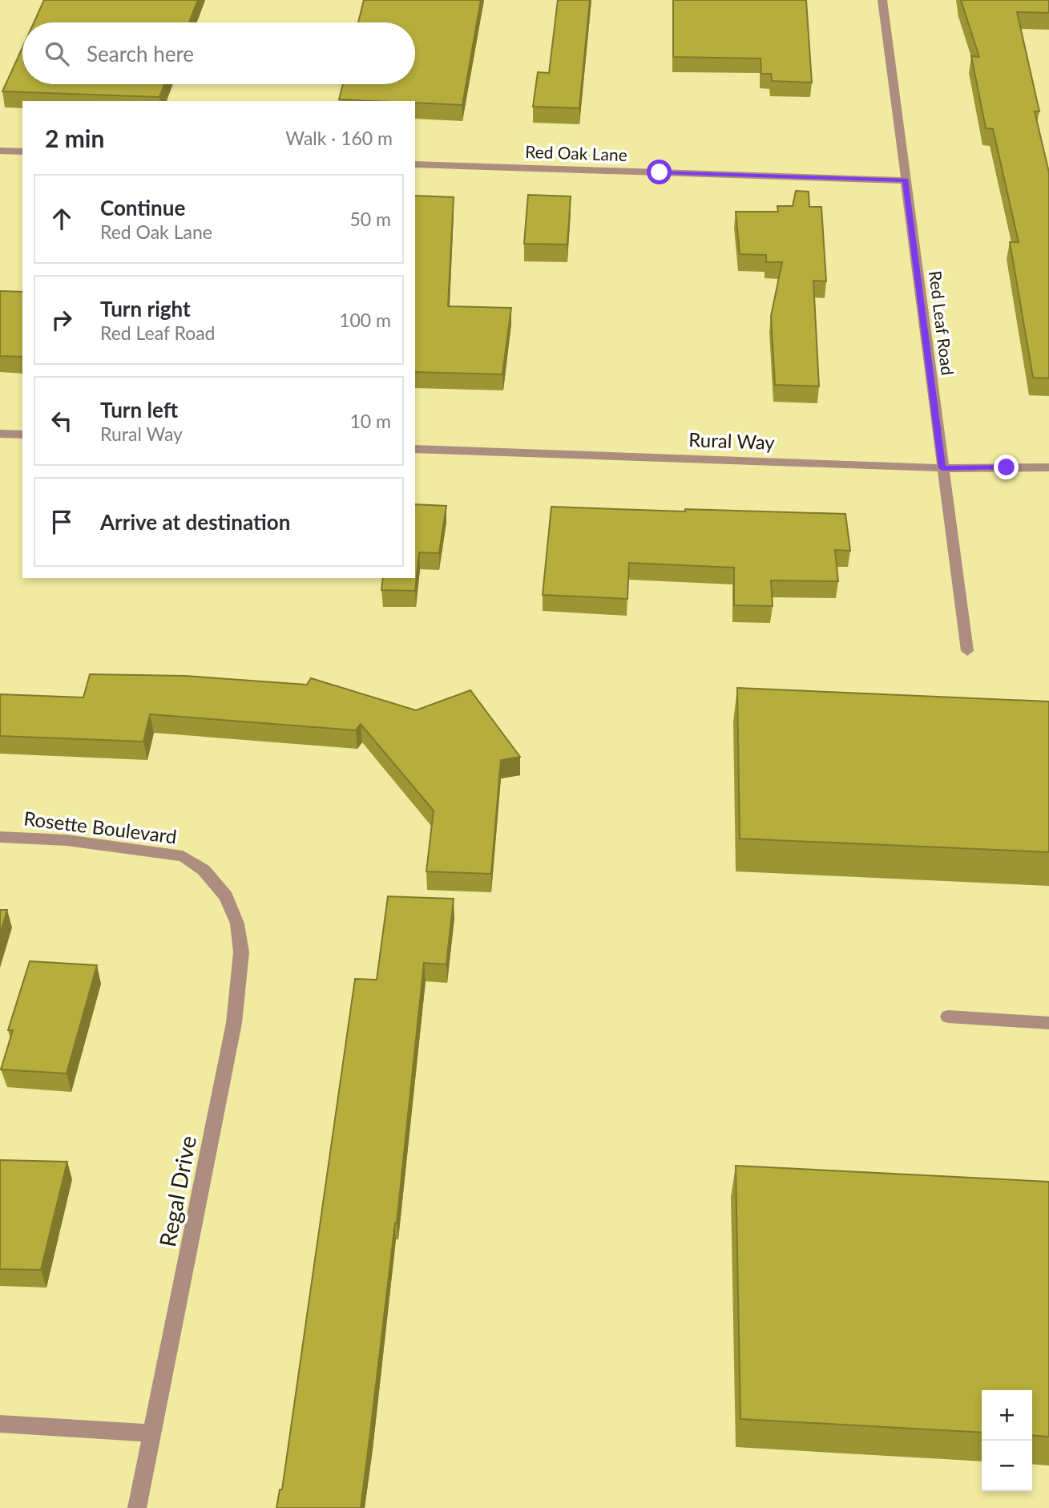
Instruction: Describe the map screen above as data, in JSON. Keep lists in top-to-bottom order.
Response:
{
  "streets": {
    "street": [
      "Red Oak Lane",
      "Red Leaf Road",
      "Rural Way",
      "Rosette Boulevard",
      "Regal Drive"
    ]
  },
  "crossings": [
    ["Red Oak Lane", "Red Leaf Road"],
    ["Red Leaf Road", "Rural Way"],
    ["Rosette Boulevard", "Regal Drive"]
  ],
  "page": {
    "search": "Search here",
    "heading": ["2 min", "Walk · 160 m"],
    "list": [
      ["Continue", "Red Oak Lane", "50 m"],
      ["Turn right", "Red Leaf Road", "100 m"],
      ["Turn left", "Rural Way", "10 m"],
      "Arrive at destination"
    ],
    "map_buttons": ["+", "−"]
  }
}
